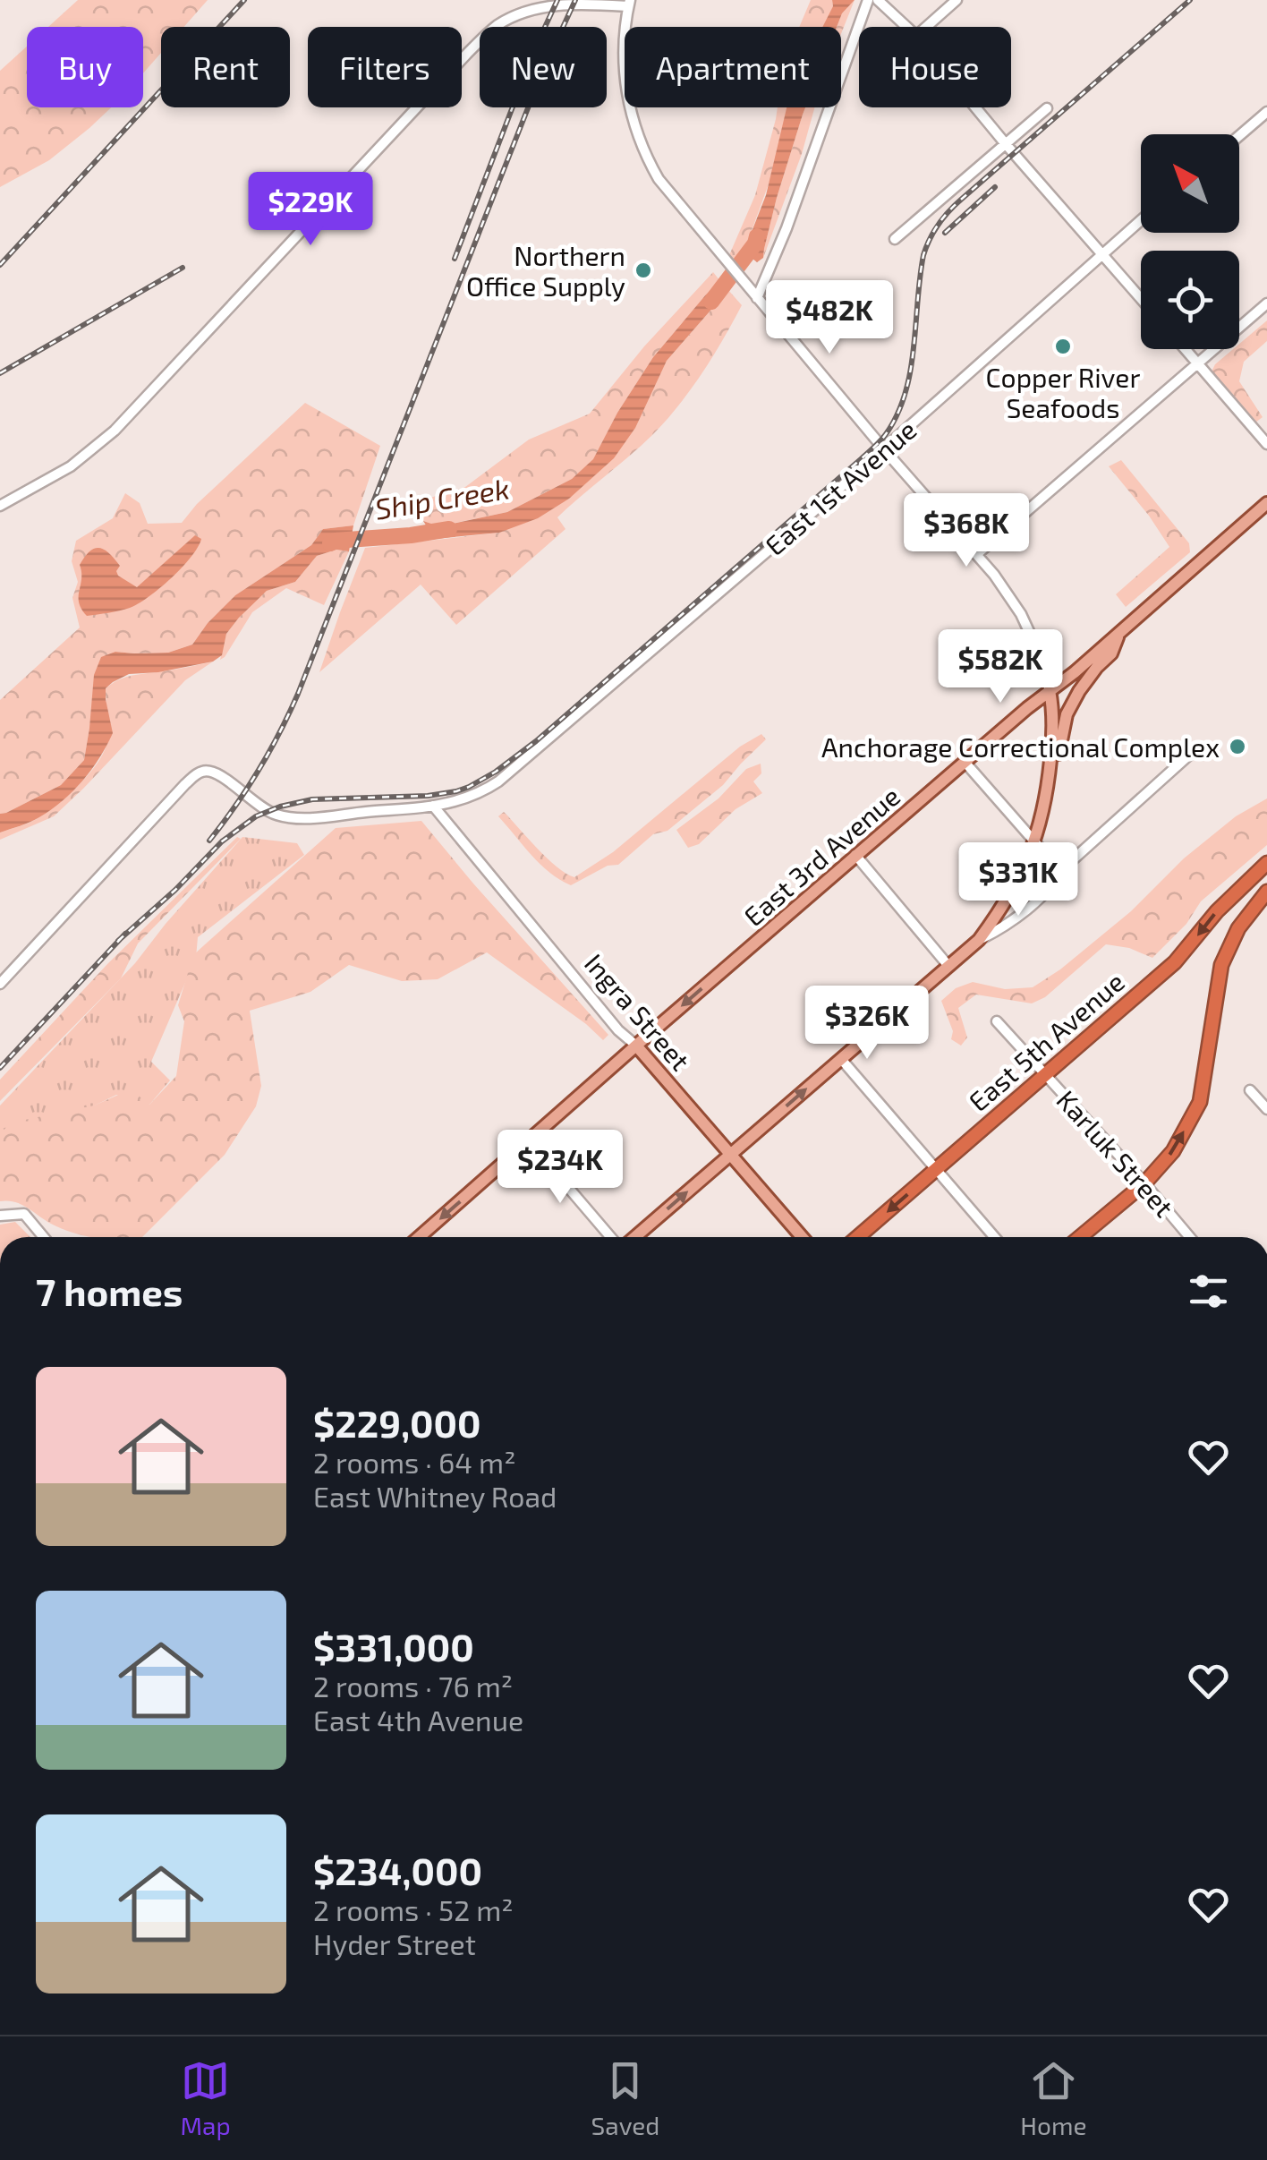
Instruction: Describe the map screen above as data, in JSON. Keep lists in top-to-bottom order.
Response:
{
  "streets": {
    "highway": ["East 5th Avenue"],
    "main road": ["East 3rd Avenue", "Ingra Street"],
    "street": ["East 1st Avenue", "Karluk Street"]
  },
  "crossings": [
    ["East 1st Avenue", "Ingra Street"],
    ["East 3rd Avenue", "Ingra Street"],
    ["East 5th Avenue", "Karluk Street"]
  ],
  "one_way": ["East 3rd Avenue", "East 5th Avenue"],
  "water": ["Ship Creek"],
  "places": ["Northern Office Supply", "Copper River Seafoods", "Anchorage Correctional Complex"],
  "north": "top left",
  "page": {
    "chip": [
      "Buy",
      "Rent",
      "Filters",
      "New",
      "Apartment",
      "House"
    ],
    "price": [
      "$229K",
      "$482K",
      "$368K",
      "$582K",
      "$331K",
      "$326K",
      "$234K"
    ],
    "heading": "7 homes",
    "list": [
      {
        "name": "$229,000",
        "note": "2 rooms · 64 m² · East Whitney Road"
      },
      {
        "name": "$331,000",
        "note": "2 rooms · 76 m² · East 4th Avenue"
      },
      {
        "name": "$234,000",
        "note": "2 rooms · 52 m² · Hyder Street"
      }
    ],
    "tabs": ["Map", "Saved", "Home"]
  }
}
